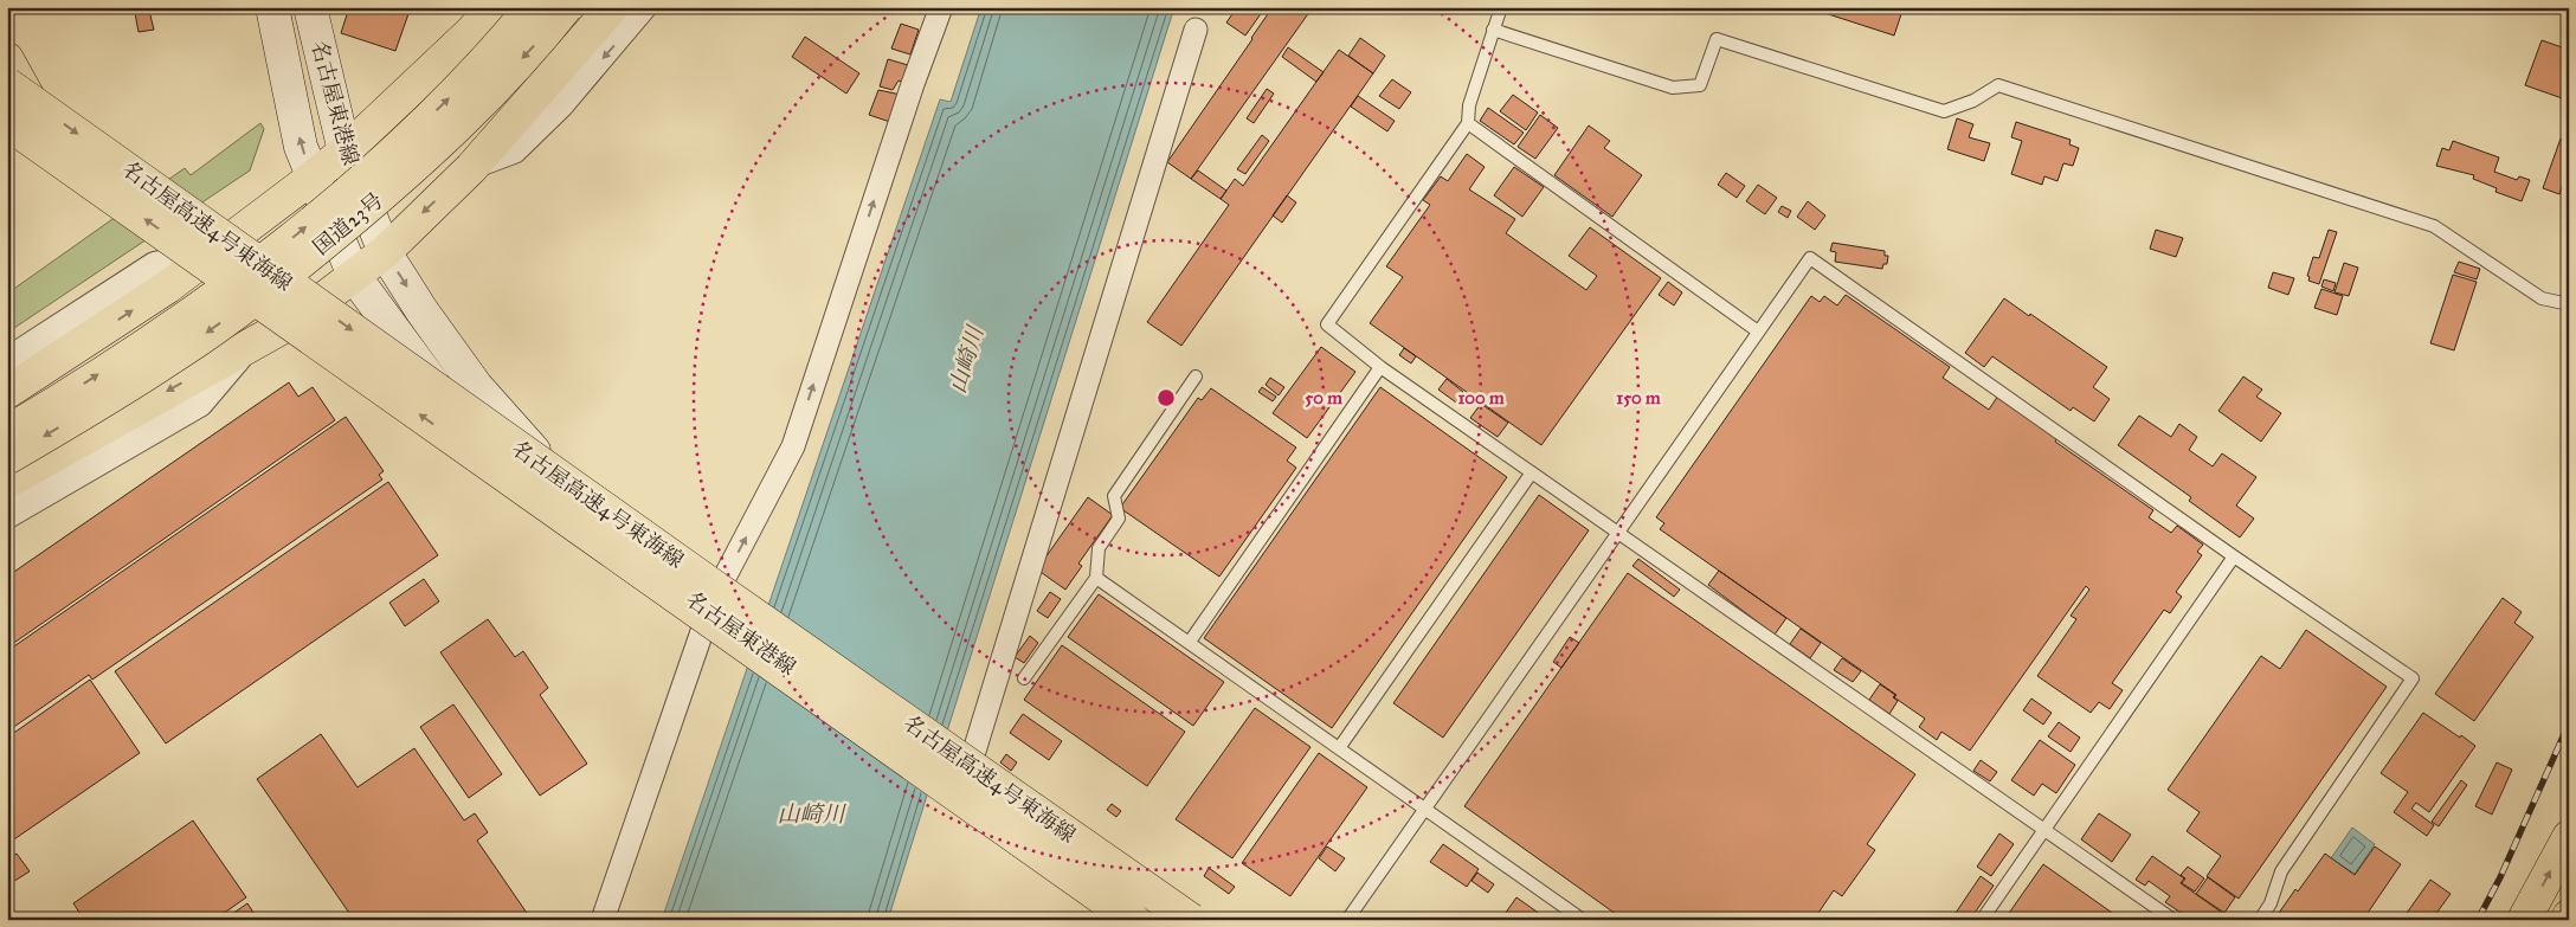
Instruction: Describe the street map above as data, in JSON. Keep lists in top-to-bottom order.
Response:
{
  "streets": {
    "main road": ["名古屋東港線", "国道23号", "名古屋高速4号東海線"]
  },
  "water": ["山崎川"],
  "rings": ["50 m", "100 m", "150 m"]
}
